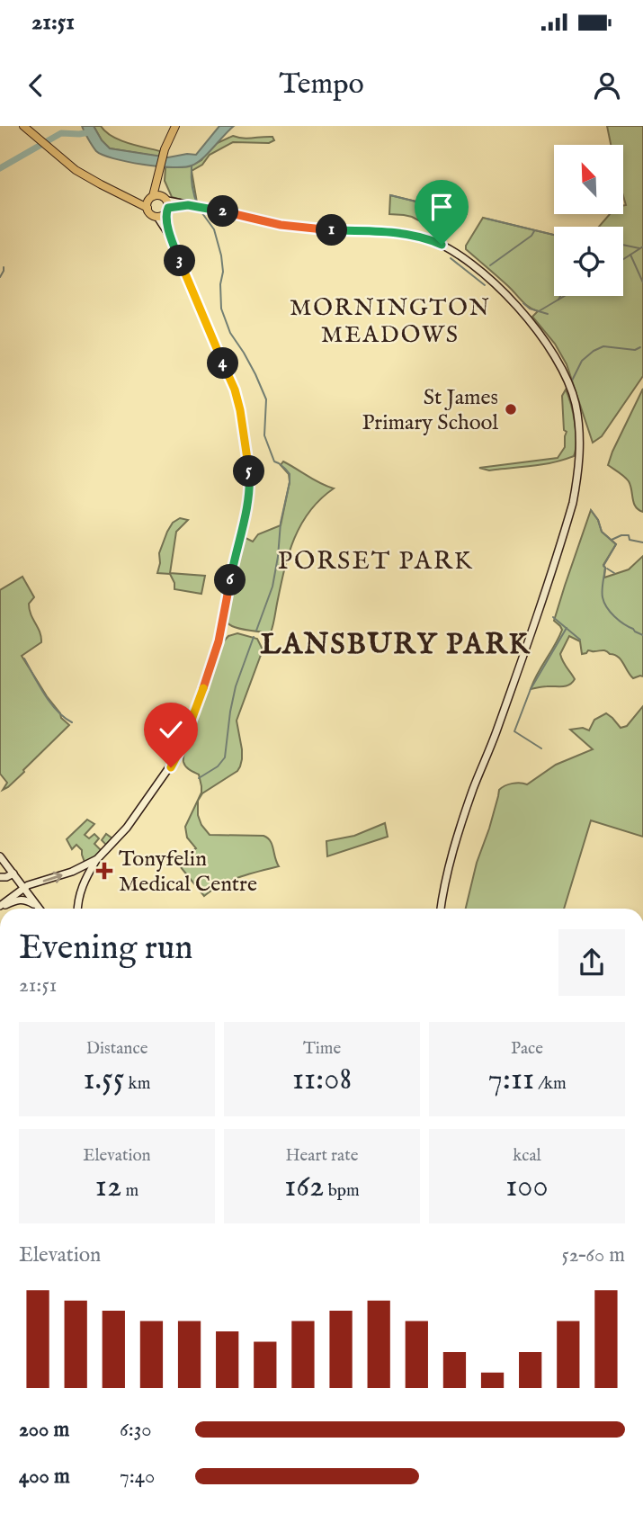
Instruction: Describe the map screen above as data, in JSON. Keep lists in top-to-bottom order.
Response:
{
  "districts": ["MORNINGTON MEADOWS", "PORSET PARK", "LANSBURY PARK"],
  "places": {
    "other": ["St James Primary School"],
    "health": ["Tonyfelin Medical Centre"]
  },
  "north": "top left",
  "page": {
    "status": "21:51",
    "header": "Tempo",
    "pins": [
      "2",
      "1",
      "3",
      "4",
      "5",
      "6"
    ],
    "heading": ["Evening run", "21:51"],
    "stats": [
      ["Distance", "1.55 km"],
      ["Time", "11:08"],
      ["Pace", "7:11 /km"],
      ["Elevation", "12 m"],
      ["Heart rate", "162 bpm"],
      ["kcal", "100"]
    ],
    "chart": ["Elevation", "52–60 m"],
    "list": [
      {
        "name": "200 m",
        "note": "6:30"
      },
      {
        "name": "400 m",
        "note": "7:40"
      }
    ]
  }
}
